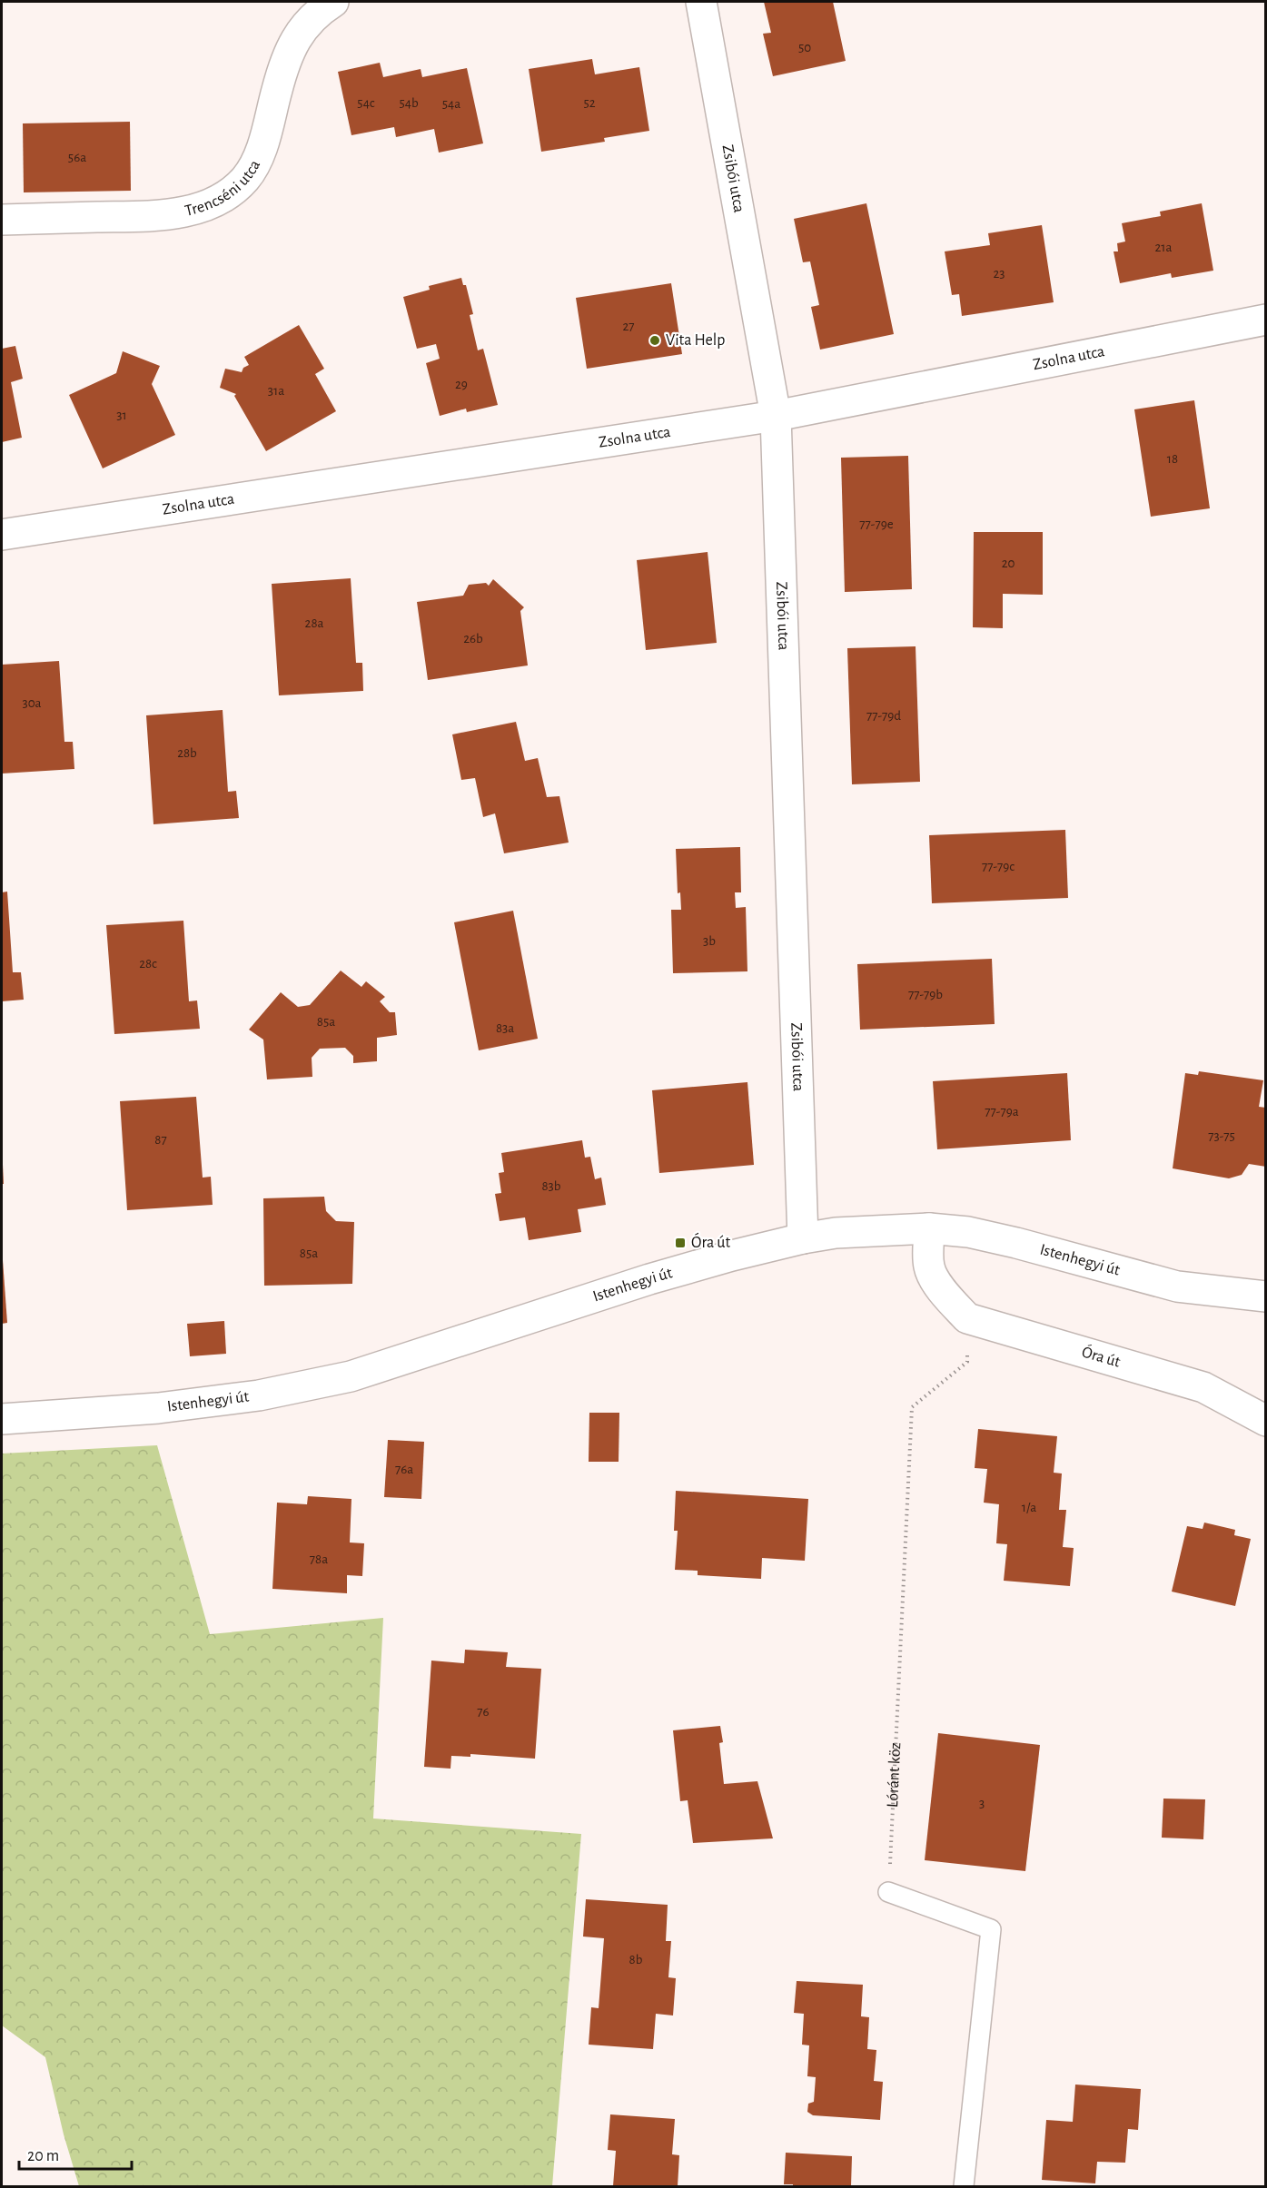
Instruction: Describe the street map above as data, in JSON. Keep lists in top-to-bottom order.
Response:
{
  "streets": {
    "street": [
      "Zsibói utca",
      "Trencséni utca",
      "Zsolna utca",
      "Istenhegyi út",
      "Óra út"
    ],
    "path": ["Lóránt köz"]
  },
  "crossings": [
    ["Zsibói utca", "Zsolna utca"],
    ["Zsibói utca", "Istenhegyi út"],
    ["Óra út", "Lóránt köz"]
  ],
  "places": {
    "other": ["Vita Help"],
    "transit": ["Óra út"]
  },
  "house_numbers": [
    "50",
    "54c",
    "54b",
    "52",
    "54a",
    "56a",
    "21a",
    "23",
    "27",
    "29",
    "31a",
    "31",
    "18",
    "77-79e",
    "20",
    "28a",
    "26b",
    "30a",
    "77-79d",
    "28b",
    "77-79c",
    "3b",
    "28c",
    "77-79b",
    "85a",
    "83a",
    "77-79a",
    "73-75",
    "87",
    "83b",
    "85a",
    "76a",
    "1/a",
    "78a",
    "76",
    "3",
    "8b"
  ],
  "scale_bar": "20 m"
}
